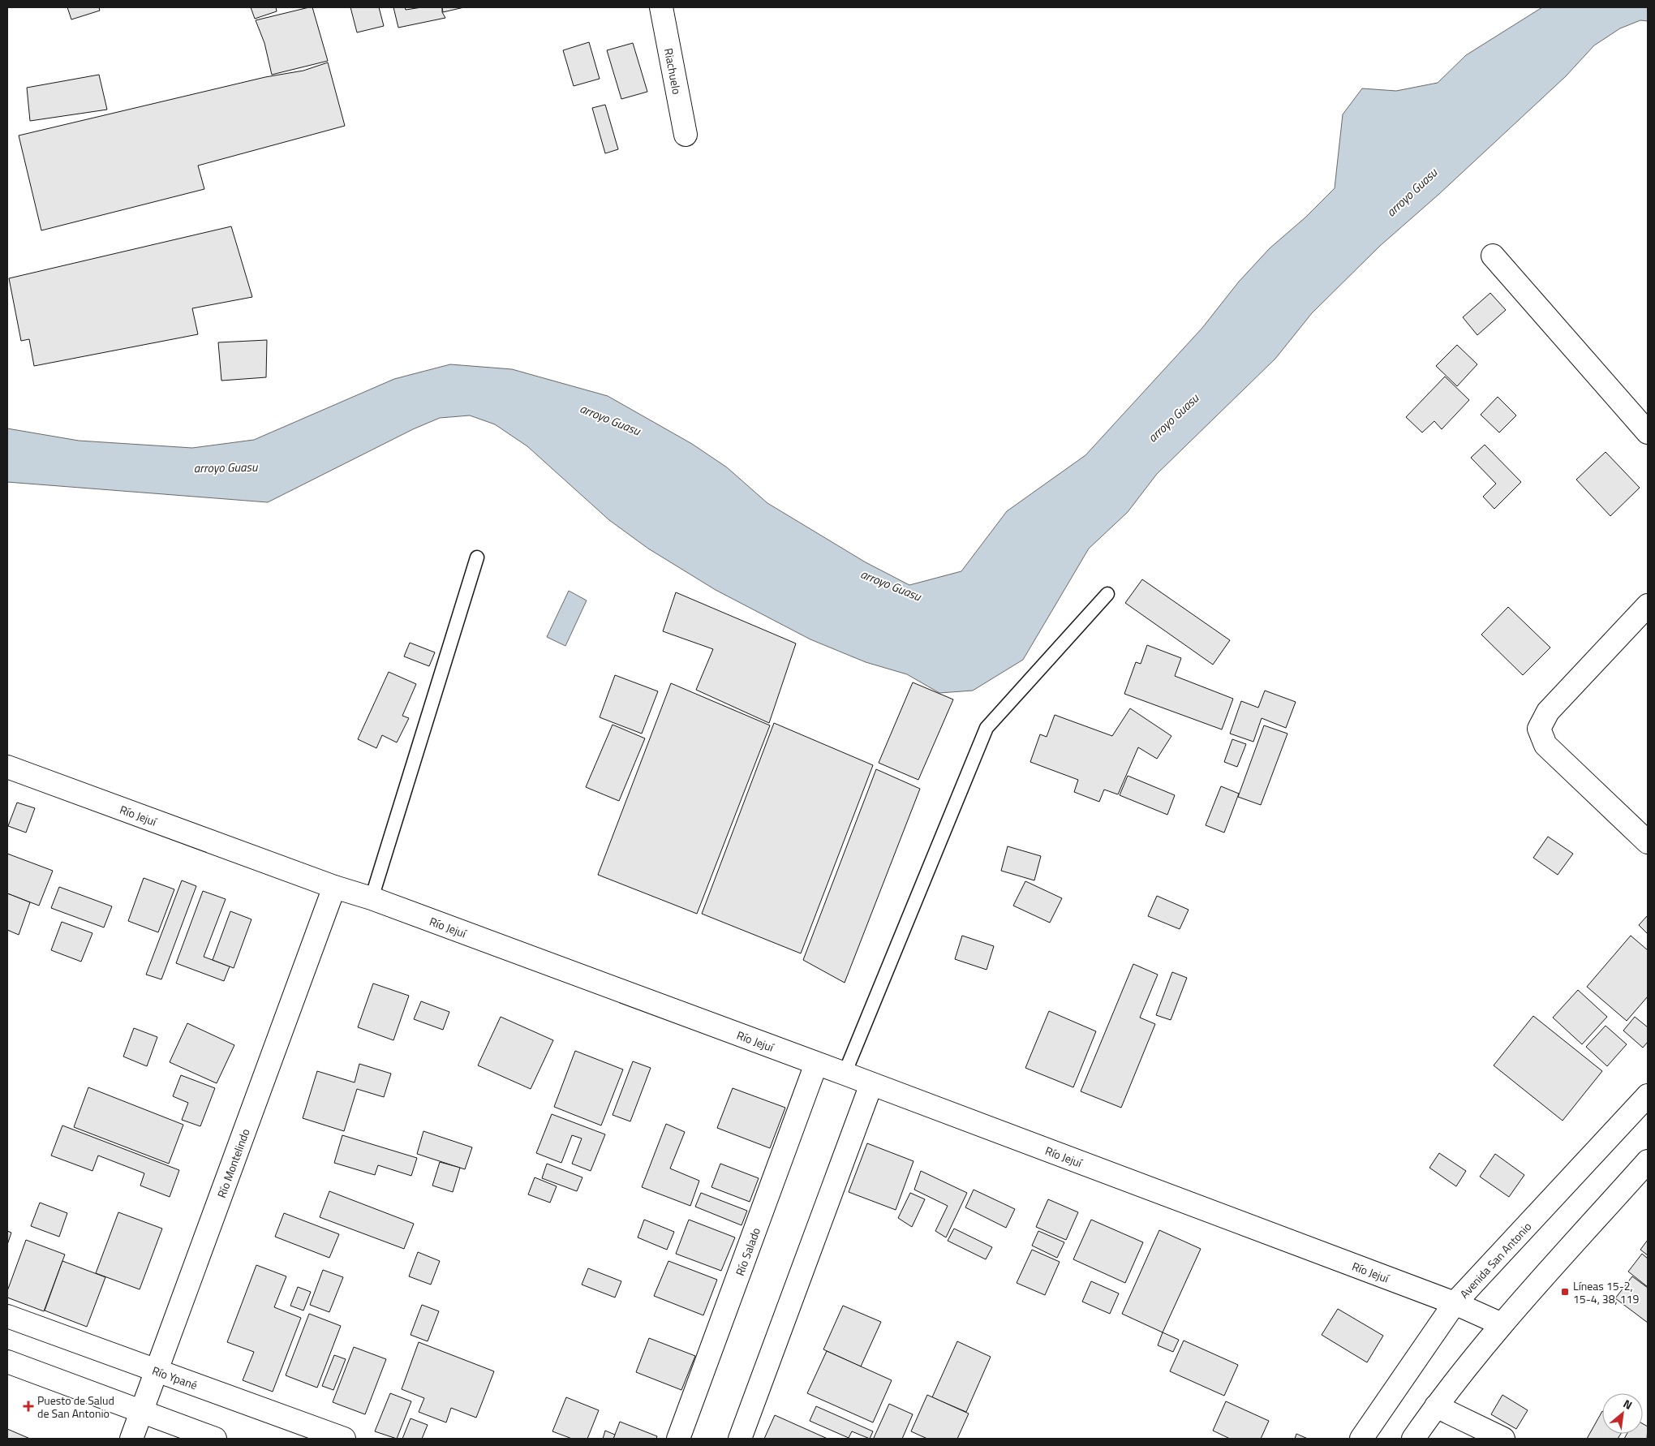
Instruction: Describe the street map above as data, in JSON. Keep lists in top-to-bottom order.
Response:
{
  "streets": {
    "street": [
      "Riachuelo",
      "Río Jejuí",
      "Río Montelindo",
      "Río Salado",
      "Avenida San Antonio",
      "Río Ypané"
    ]
  },
  "crossings": [
    ["Río Jejuí", "Río Montelindo"],
    ["Río Jejuí", "Río Salado"],
    ["Río Jejuí", "Avenida San Antonio"],
    ["Río Montelindo", "Río Ypané"]
  ],
  "water": ["arroyo Guasu"],
  "places": {
    "transit": ["Líneas 15-2, 15-4, 38, 119"],
    "health": ["Puesto de Salud de San Antonio"]
  },
  "north": "top right"
}
